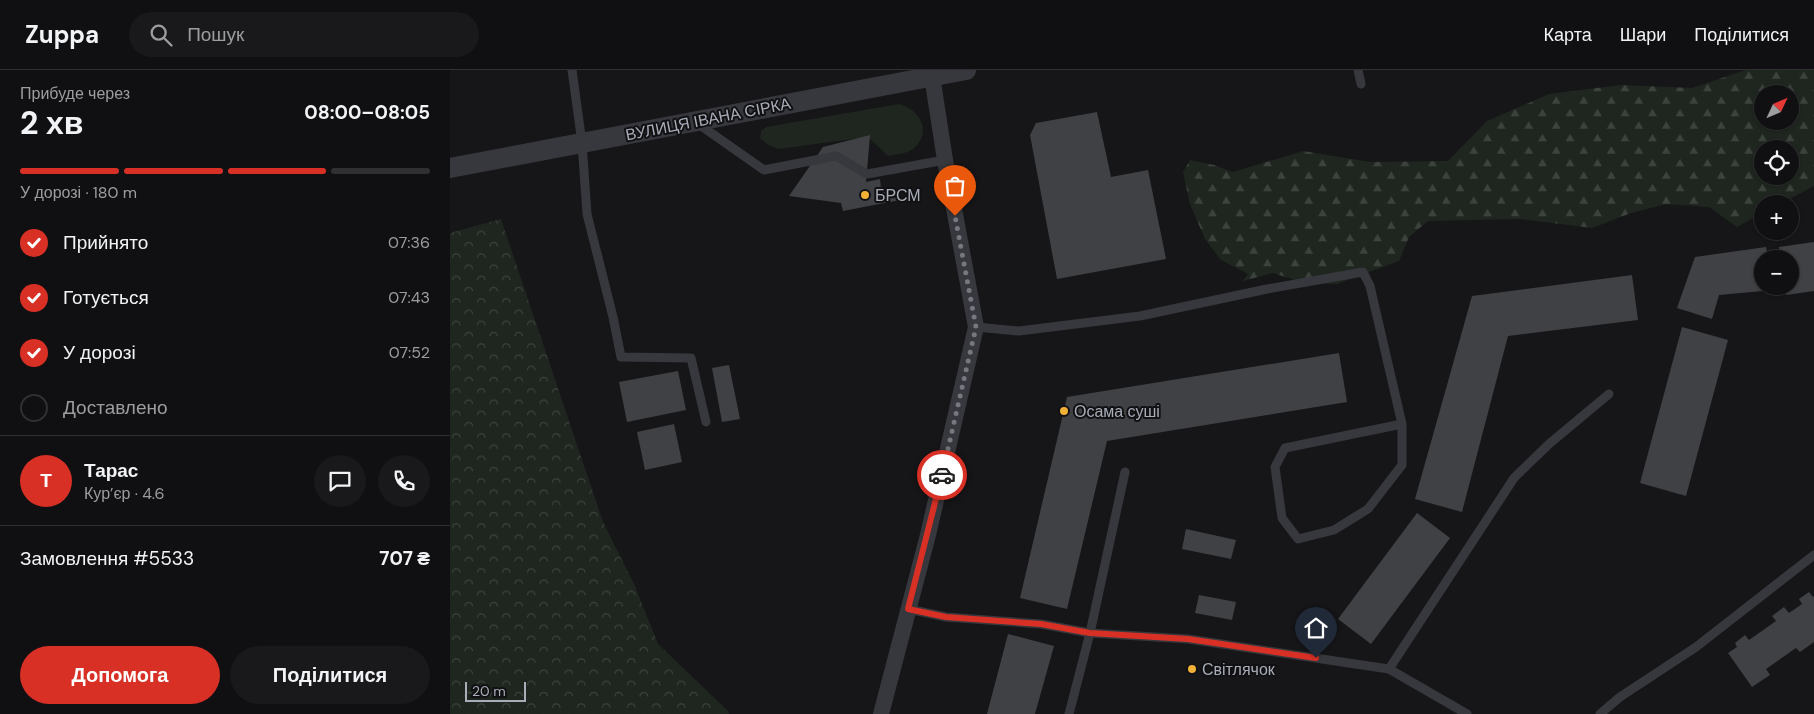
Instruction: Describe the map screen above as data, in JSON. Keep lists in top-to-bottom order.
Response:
{
  "streets": {
    "street": ["ВУЛИЦЯ ІВАНА СІРКА"]
  },
  "places": ["БРСМ", "Осама суші", "Світлячок"],
  "scale_bar": "20 m",
  "north": "top right",
  "page": {
    "header": "Zuppa",
    "search": "Пошук",
    "nav": ["Карта", "Шари", "Поділитися"],
    "heading": ["2 хв", "Прибуде через", "08:00–08:05"],
    "panel": [
      "Тарас",
      "Кур’єр · 4.6",
      "Замовлення #5533",
      "707 ₴"
    ],
    "map_buttons": ["+", "−"],
    "bar": "У дорозі · 180 m",
    "list": [
      ["Прийнято", "07:36"],
      ["Готується", "07:43"],
      ["У дорозі", "07:52"],
      "Доставлено"
    ],
    "round": "Т",
    "buttons": ["Допомога", "Поділитися"],
    "scale": "20 m"
  }
}
